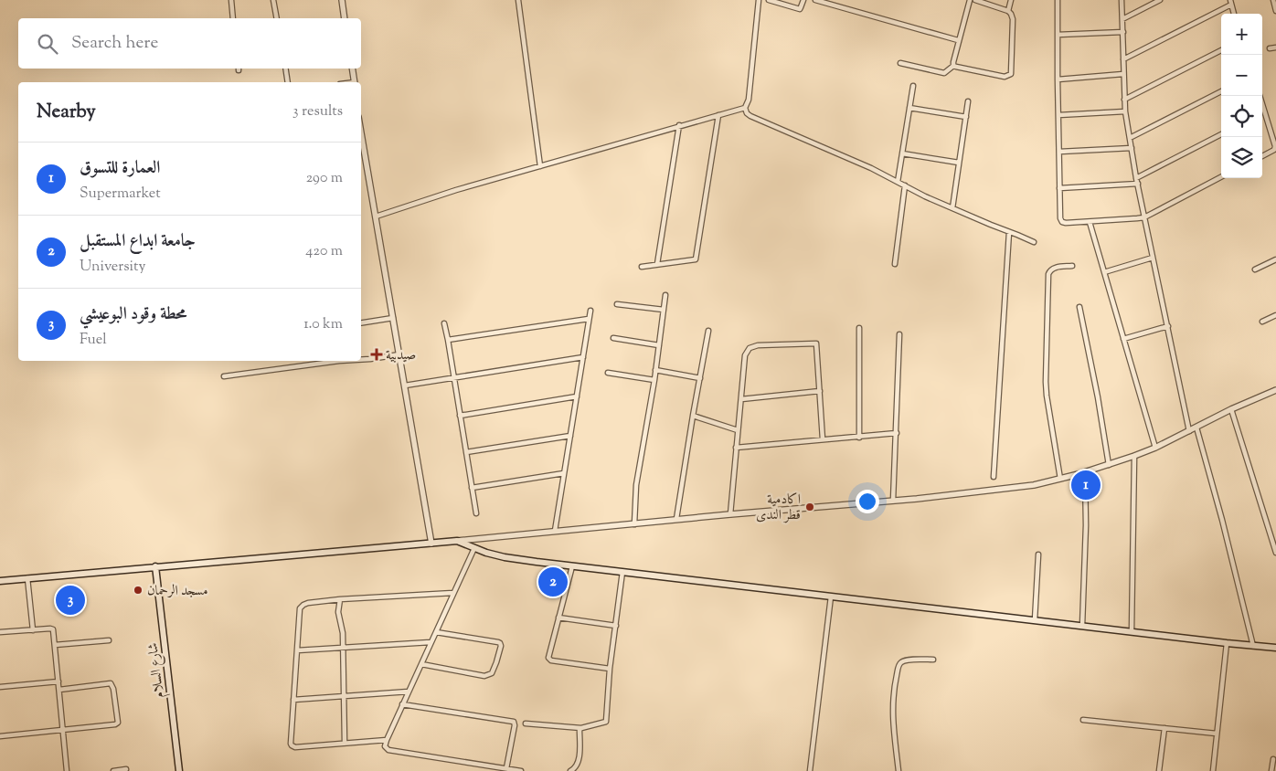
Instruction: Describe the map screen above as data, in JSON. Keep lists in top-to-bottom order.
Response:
{
  "streets": {
    "main road": ["شارع السلام"]
  },
  "places": {
    "health": ["صيدبية"],
    "other": ["اكادمية قطر الندى", "مسجد الرحمان"]
  },
  "page": {
    "map_buttons": ["+", "−"],
    "search": "Search here",
    "heading": ["Nearby", "3 results"],
    "list": [
      {
        "mark": "1",
        "name": "العمارة للتسوق",
        "note": "Supermarket",
        "value": "290 m"
      },
      {
        "mark": "2",
        "name": "جامعة ابداع المستقبل",
        "note": "University",
        "value": "420 m"
      },
      {
        "mark": "3",
        "name": "محطة وقود البوعيشي",
        "note": "Fuel",
        "value": "1.0 km"
      }
    ],
    "pins": ["1", "2", "3"]
  }
}
